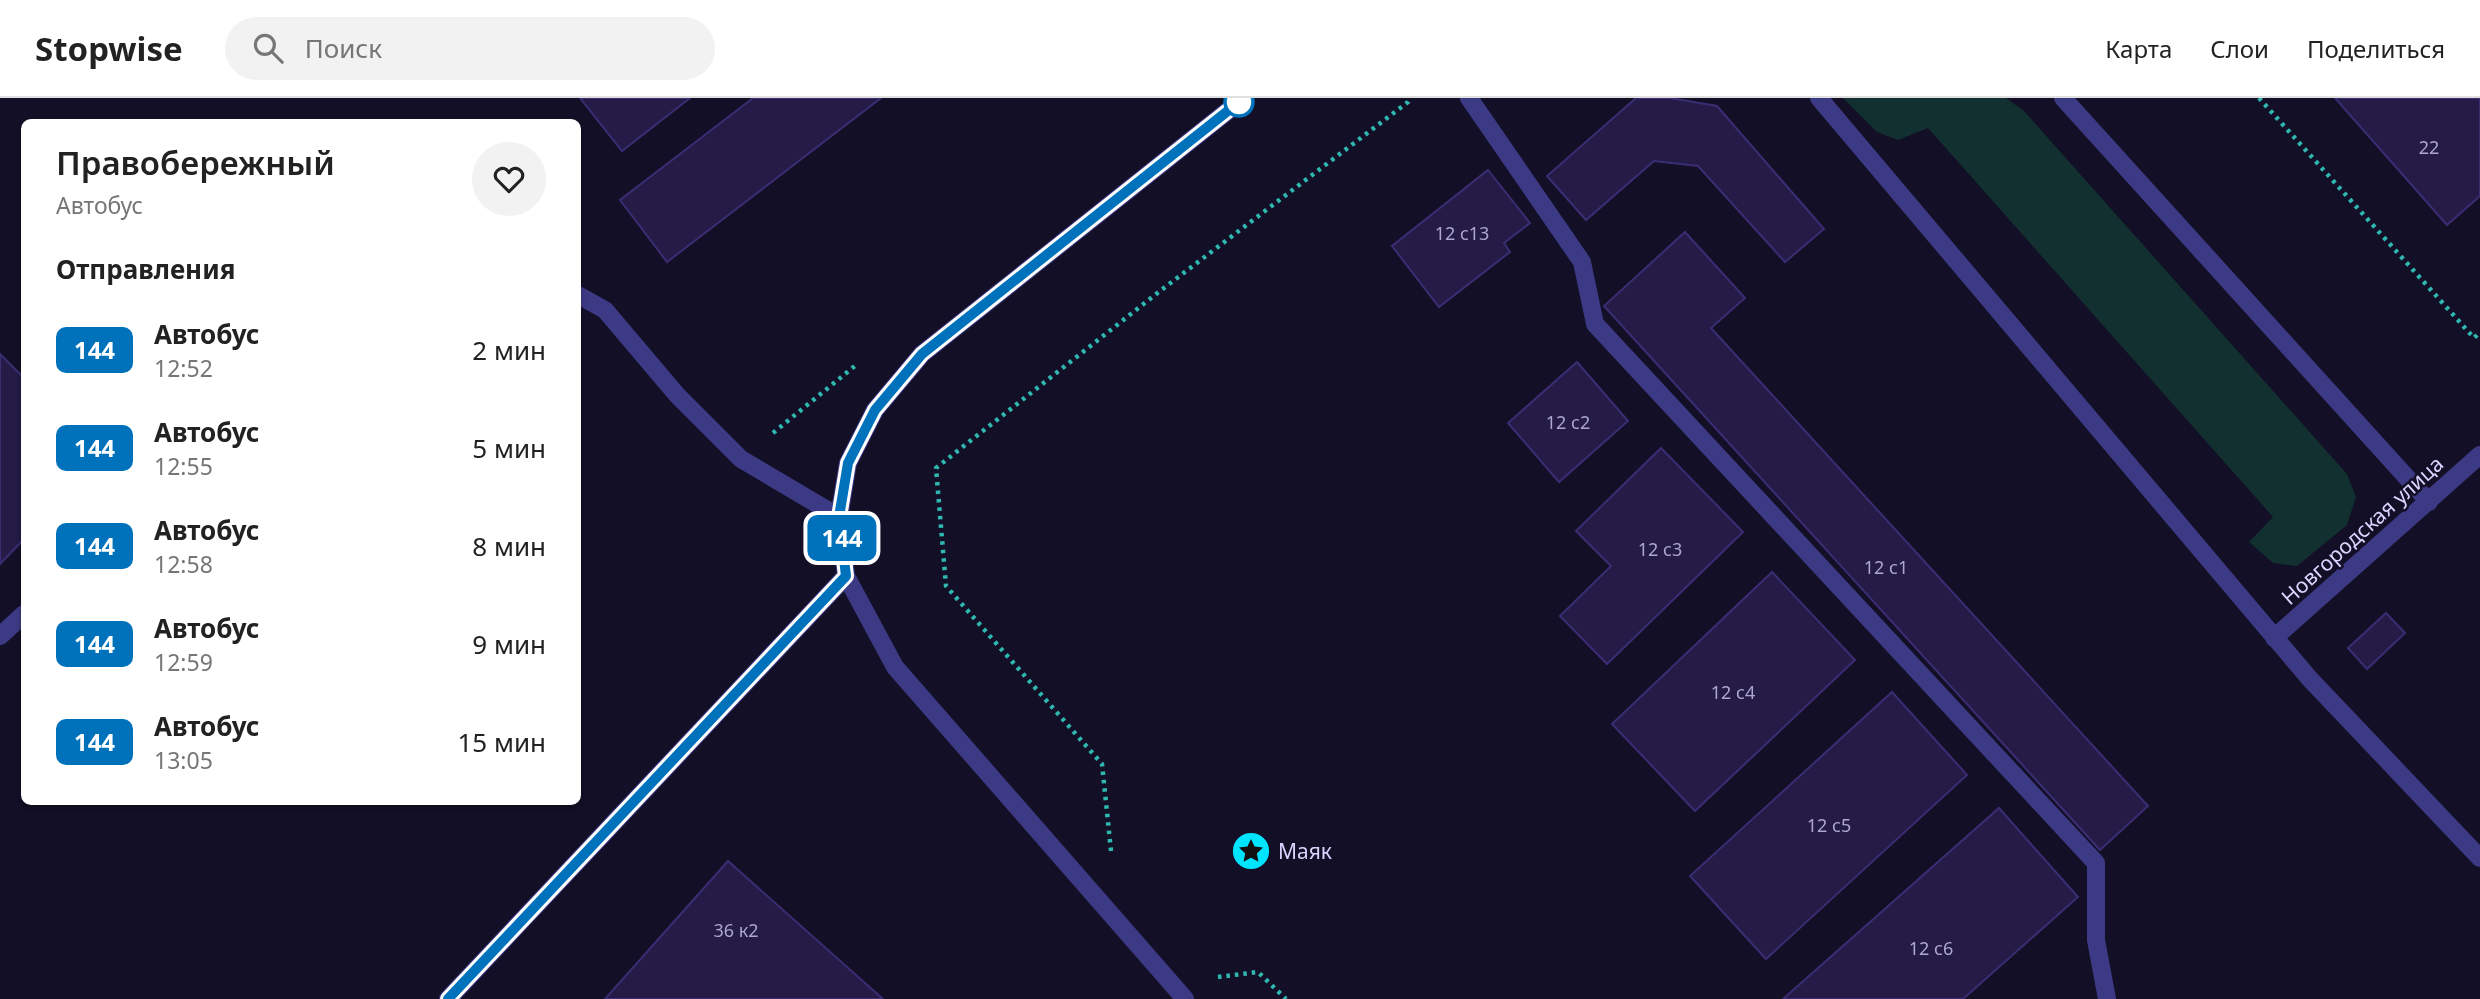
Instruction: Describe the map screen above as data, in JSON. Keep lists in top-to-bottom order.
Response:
{
  "streets": {
    "street": ["Новгородская улица"]
  },
  "places": {
    "place": ["Маяк"]
  },
  "lines": ["bus line 144"],
  "house_numbers": [
    "22",
    "12 с13",
    "12 с2",
    "12 с3",
    "12 с1",
    "12 с4",
    "12 с5",
    "36 к2",
    "12 с6"
  ],
  "page": {
    "header": "Stopwise",
    "search": "Поиск",
    "nav": ["Карта", "Слои", "Поделиться"],
    "on_map": "144",
    "heading": [
      ["Правобережный", "Автобус"],
      "Отправления"
    ],
    "list": [
      {
        "mark": "144",
        "name": "Автобус",
        "note": "12:52",
        "value": "2 мин"
      },
      {
        "mark": "144",
        "name": "Автобус",
        "note": "12:55",
        "value": "5 мин"
      },
      {
        "mark": "144",
        "name": "Автобус",
        "note": "12:58",
        "value": "8 мин"
      },
      {
        "mark": "144",
        "name": "Автобус",
        "note": "12:59",
        "value": "9 мин"
      },
      {
        "mark": "144",
        "name": "Автобус",
        "note": "13:05",
        "value": "15 мин"
      }
    ]
  }
}
